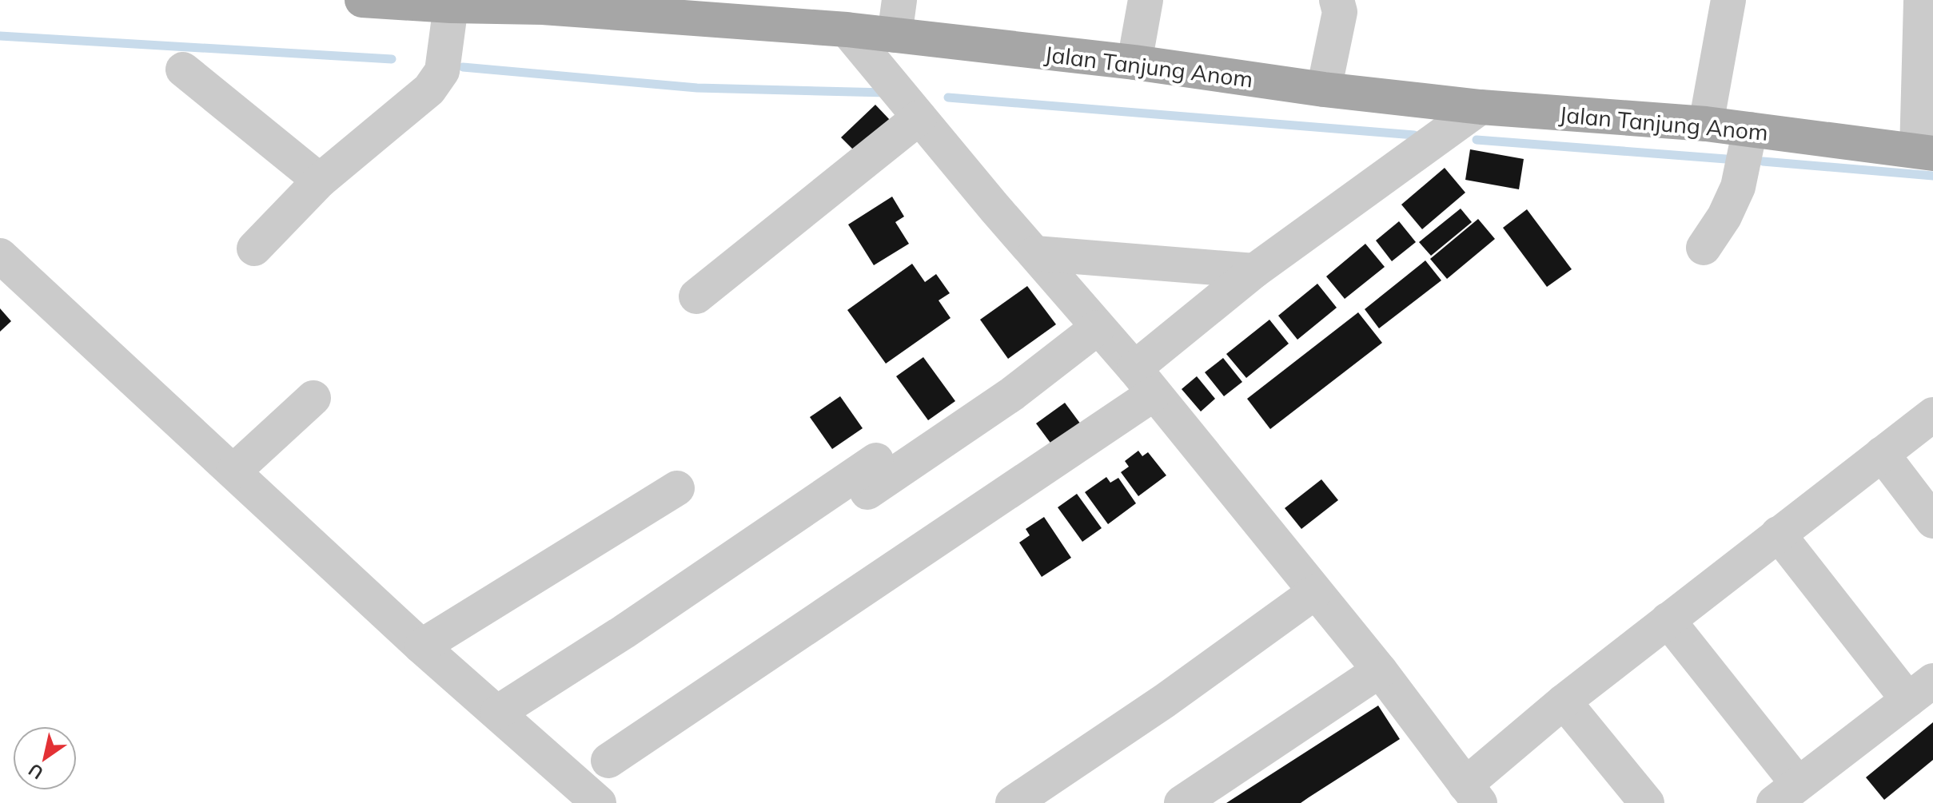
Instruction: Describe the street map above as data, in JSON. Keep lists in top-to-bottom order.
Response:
{
  "streets": {
    "main road": ["Jalan Tanjung Anom"]
  },
  "north": "bottom left"
}
